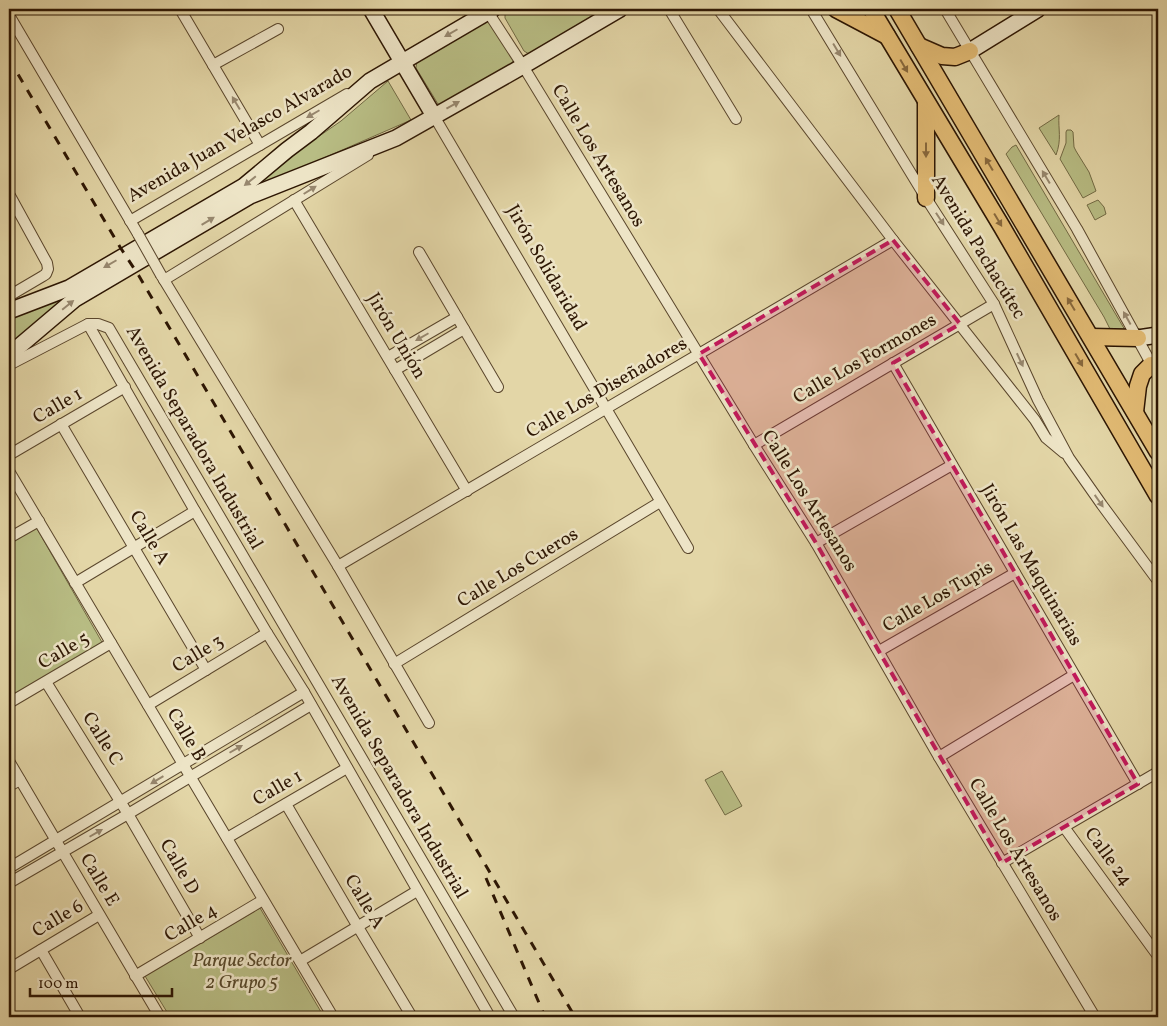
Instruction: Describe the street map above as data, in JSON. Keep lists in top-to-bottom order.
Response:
{
  "streets": {
    "main road": ["Avenida Juan Velasco Alvarado", "Avenida Pachacútec", "Jirón Solidaridad"],
    "street": [
      "Calle Los Artesanos",
      "Jirón Unión",
      "Calle Los Formones",
      "Calle Los Diseñadores",
      "Calle 1",
      "Avenida Separadora Industrial",
      "Calle A",
      "Jirón Las Maquinarias",
      "Calle Los Cueros",
      "Calle Los Tupis",
      "Calle 5",
      "Calle 3",
      "Calle B",
      "Calle C",
      "Calle 24",
      "Calle D",
      "Calle E",
      "Calle 6",
      "Calle 4"
    ]
  },
  "crossings": [
    ["Avenida Juan Velasco Alvarado", "Calle Los Artesanos"],
    ["Avenida Juan Velasco Alvarado", "Jirón Solidaridad"],
    ["Calle Los Artesanos", "Calle Los Formones"],
    ["Calle Los Artesanos", "Calle Los Diseñadores"],
    ["Calle Los Artesanos", "Calle Los Tupis"],
    ["Avenida Pachacútec", "Calle Los Formones"],
    ["Jirón Solidaridad", "Calle Los Diseñadores"],
    ["Jirón Solidaridad", "Calle Los Cueros"],
    ["Jirón Unión", "Calle Los Diseñadores"],
    ["Calle Los Formones", "Jirón Las Maquinarias"],
    ["Calle 1", "Avenida Separadora Industrial"],
    ["Calle 1", "Calle A"],
    ["Calle 1", "Calle B"],
    ["Avenida Separadora Industrial", "Calle 3"],
    ["Calle A", "Calle 3"],
    ["Jirón Las Maquinarias", "Calle Los Tupis"],
    ["Calle 5", "Calle B"],
    ["Calle 5", "Calle C"],
    ["Calle 3", "Calle B"],
    ["Calle B", "Calle 4"],
    ["Calle C", "Calle D"],
    ["Calle D", "Calle 4"],
    ["Calle E", "Calle 6"],
    ["Calle E", "Calle 4"]
  ],
  "parks": ["Parque Sector 2 Grupo 5"],
  "scale_bar": "100 m"
}
